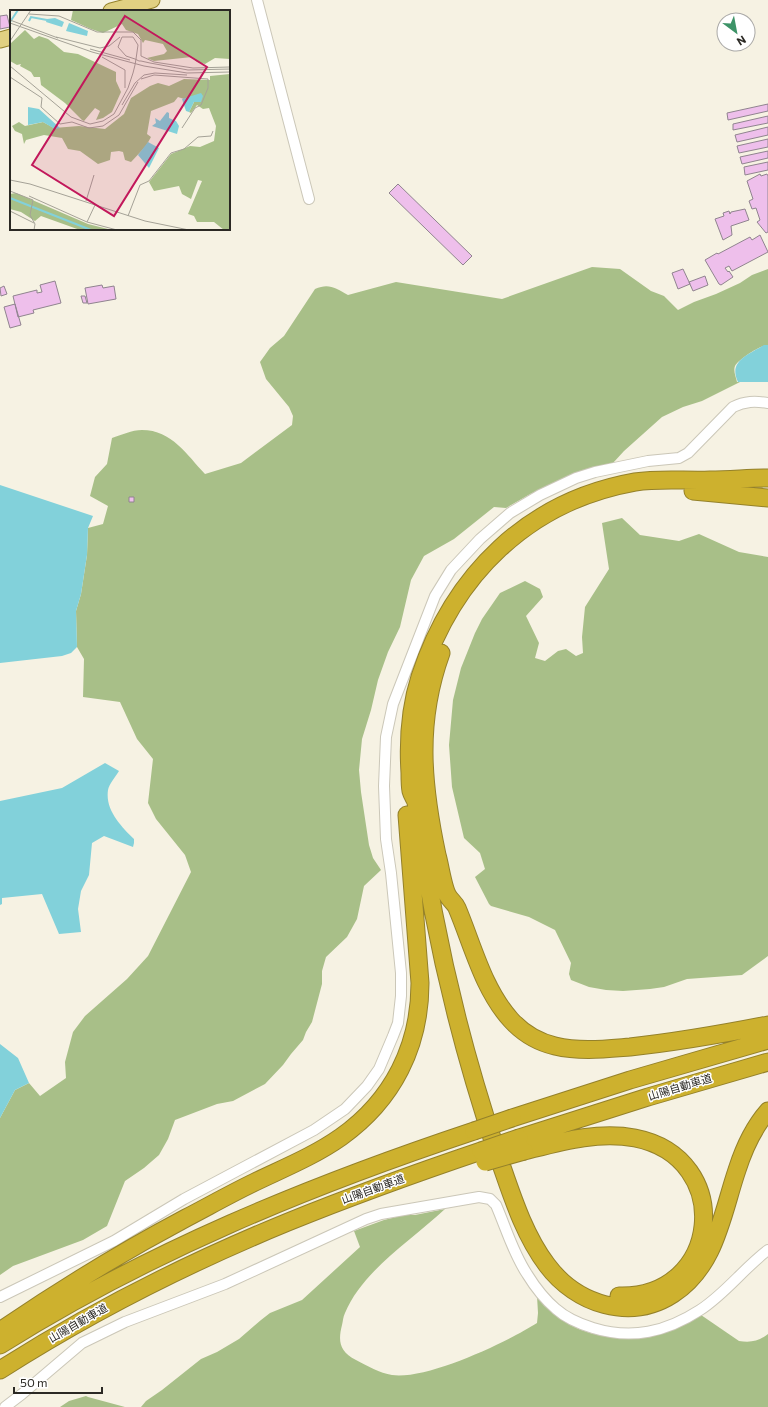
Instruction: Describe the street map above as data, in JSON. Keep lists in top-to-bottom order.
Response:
{
  "streets": {
    "highway": ["山陽自動車道"]
  },
  "scale_bar": "50 m",
  "north": "bottom right"
}
